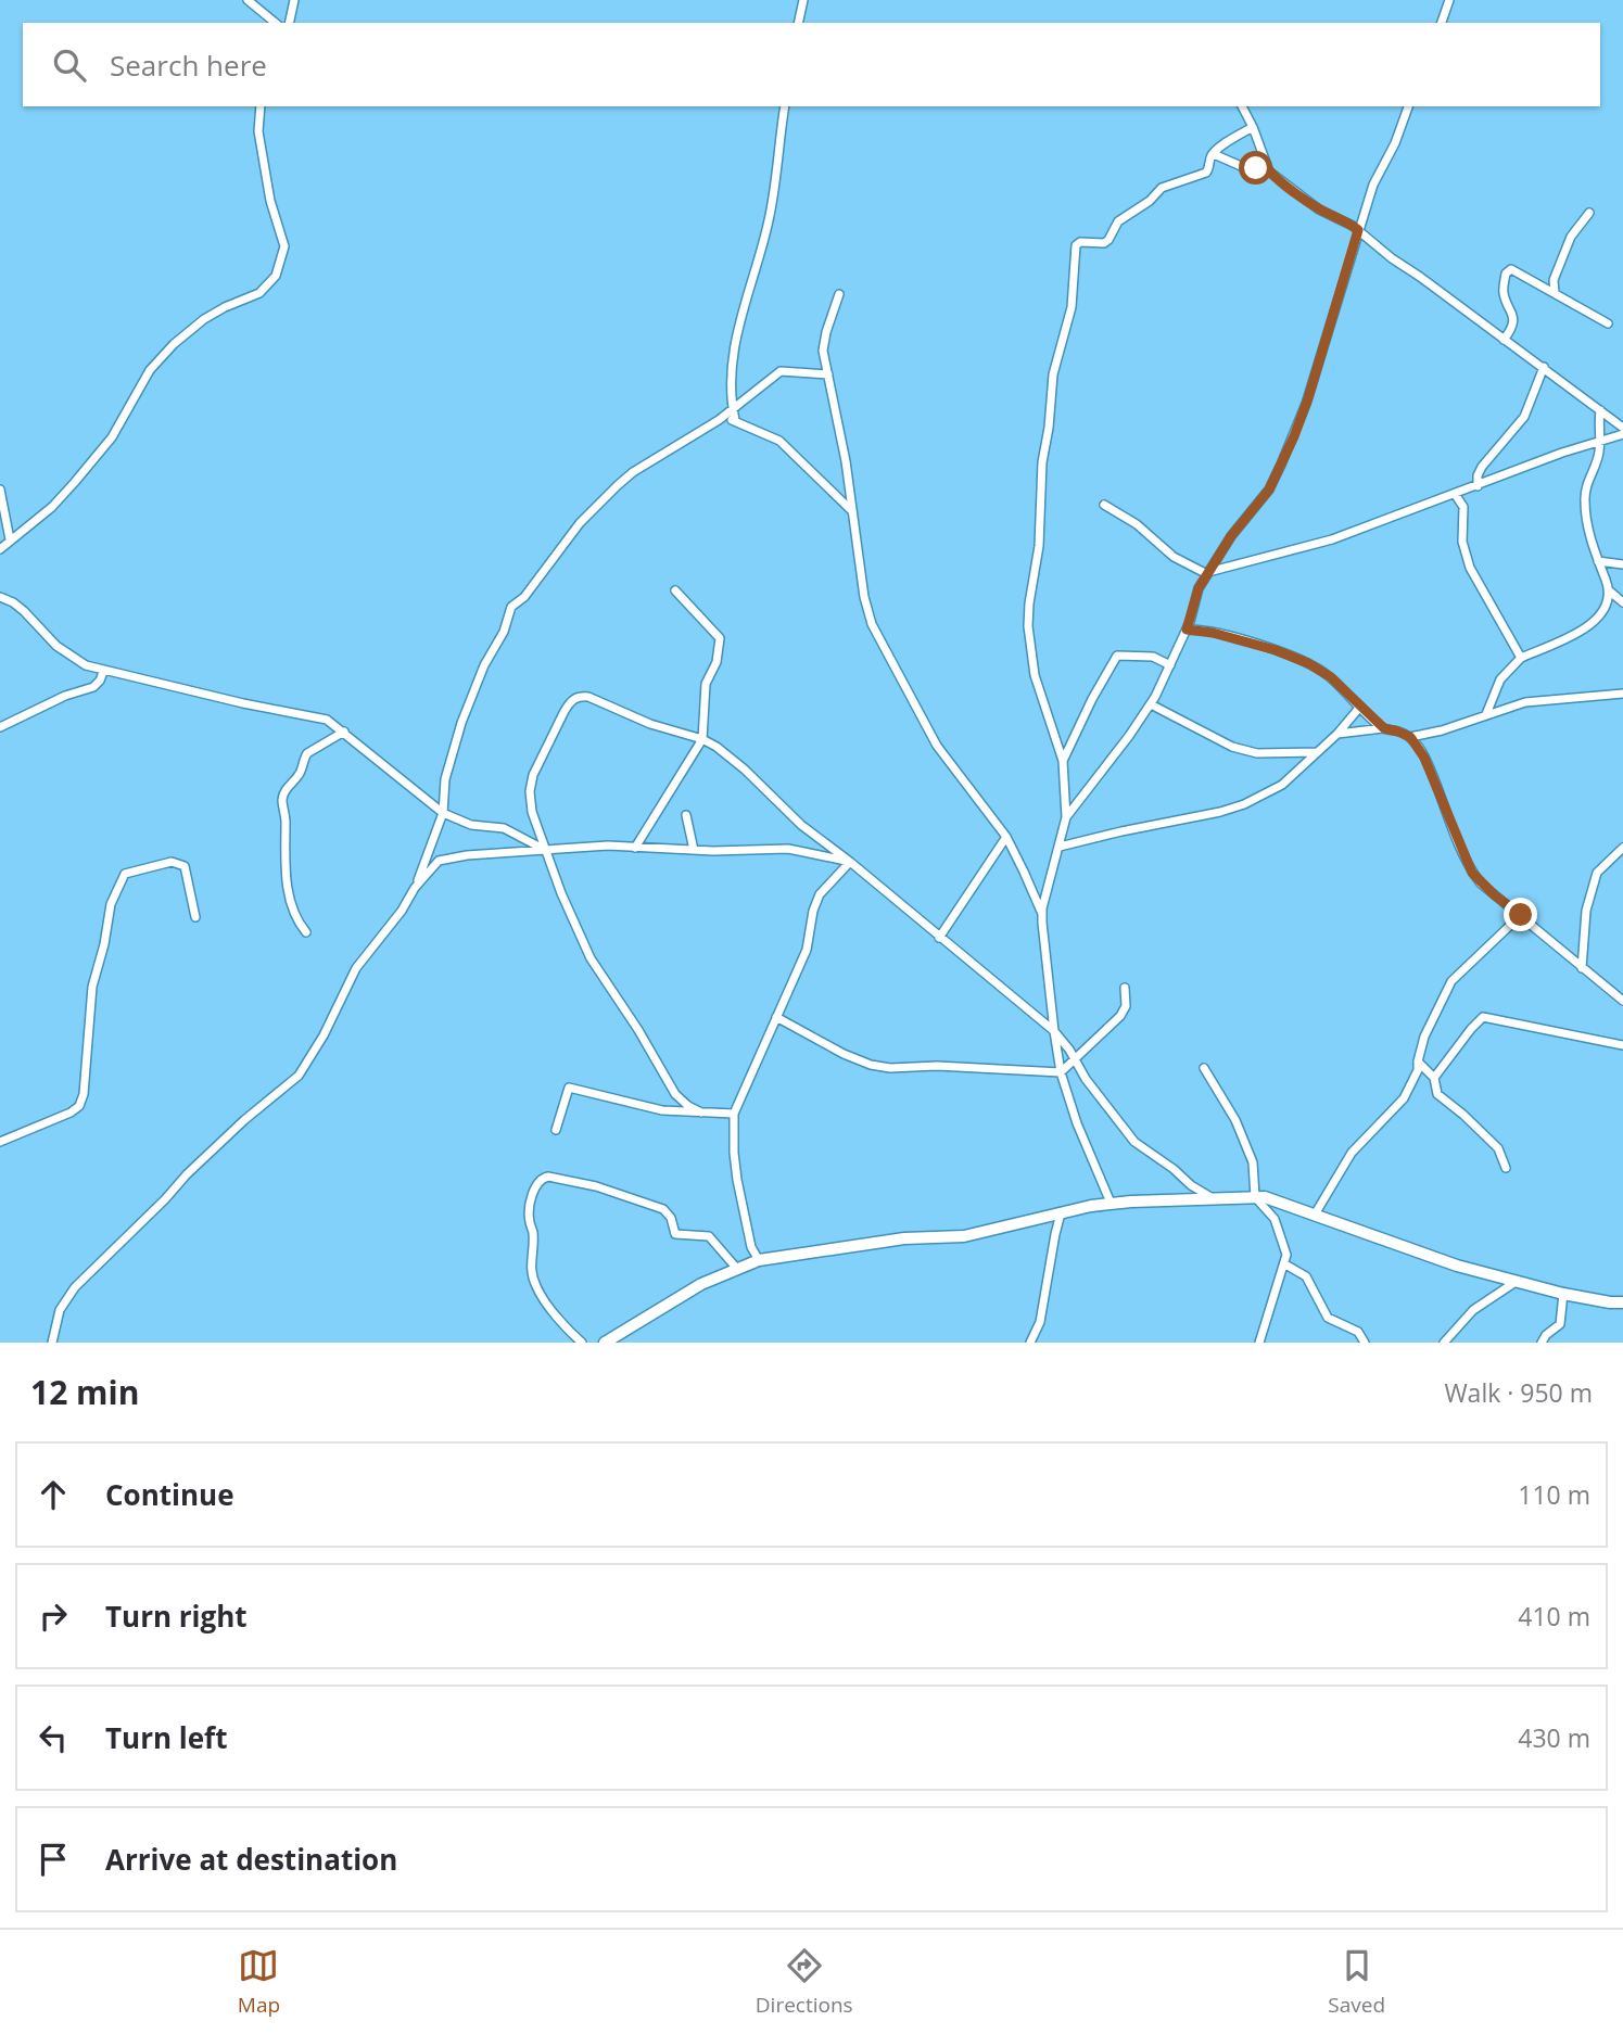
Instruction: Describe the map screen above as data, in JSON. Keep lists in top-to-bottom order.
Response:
{
  "page": {
    "search": "Search here",
    "heading": ["12 min", "Walk · 950 m"],
    "list": [
      ["Continue", "110 m"],
      ["Turn right", "410 m"],
      ["Turn left", "430 m"],
      "Arrive at destination"
    ],
    "nav": ["Map", "Directions", "Saved"]
  }
}
